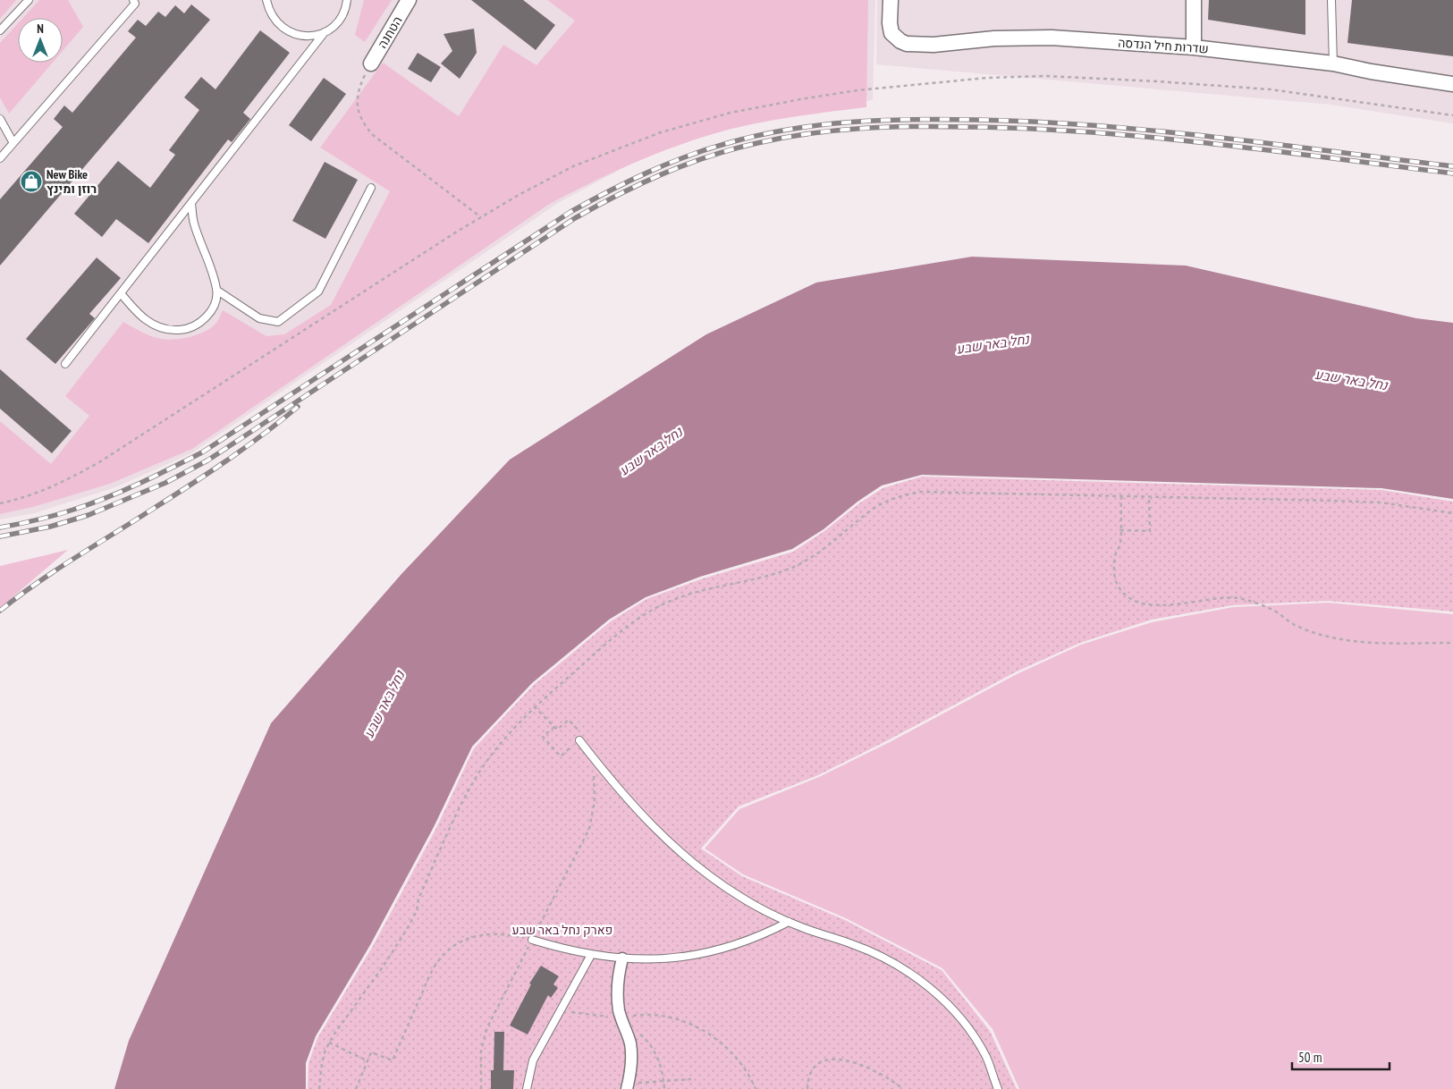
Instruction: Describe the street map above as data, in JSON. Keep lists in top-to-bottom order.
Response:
{
  "streets": {
    "street": ["הטחנה", "שדרות חיל הנדסה"]
  },
  "water": ["נחל באר שבע"],
  "parks": ["פארק נחל באר שבע"],
  "places": {
    "shop": ["New Bike רוזן ומינץ"]
  },
  "scale_bar": "50 m",
  "north": "top"
}
